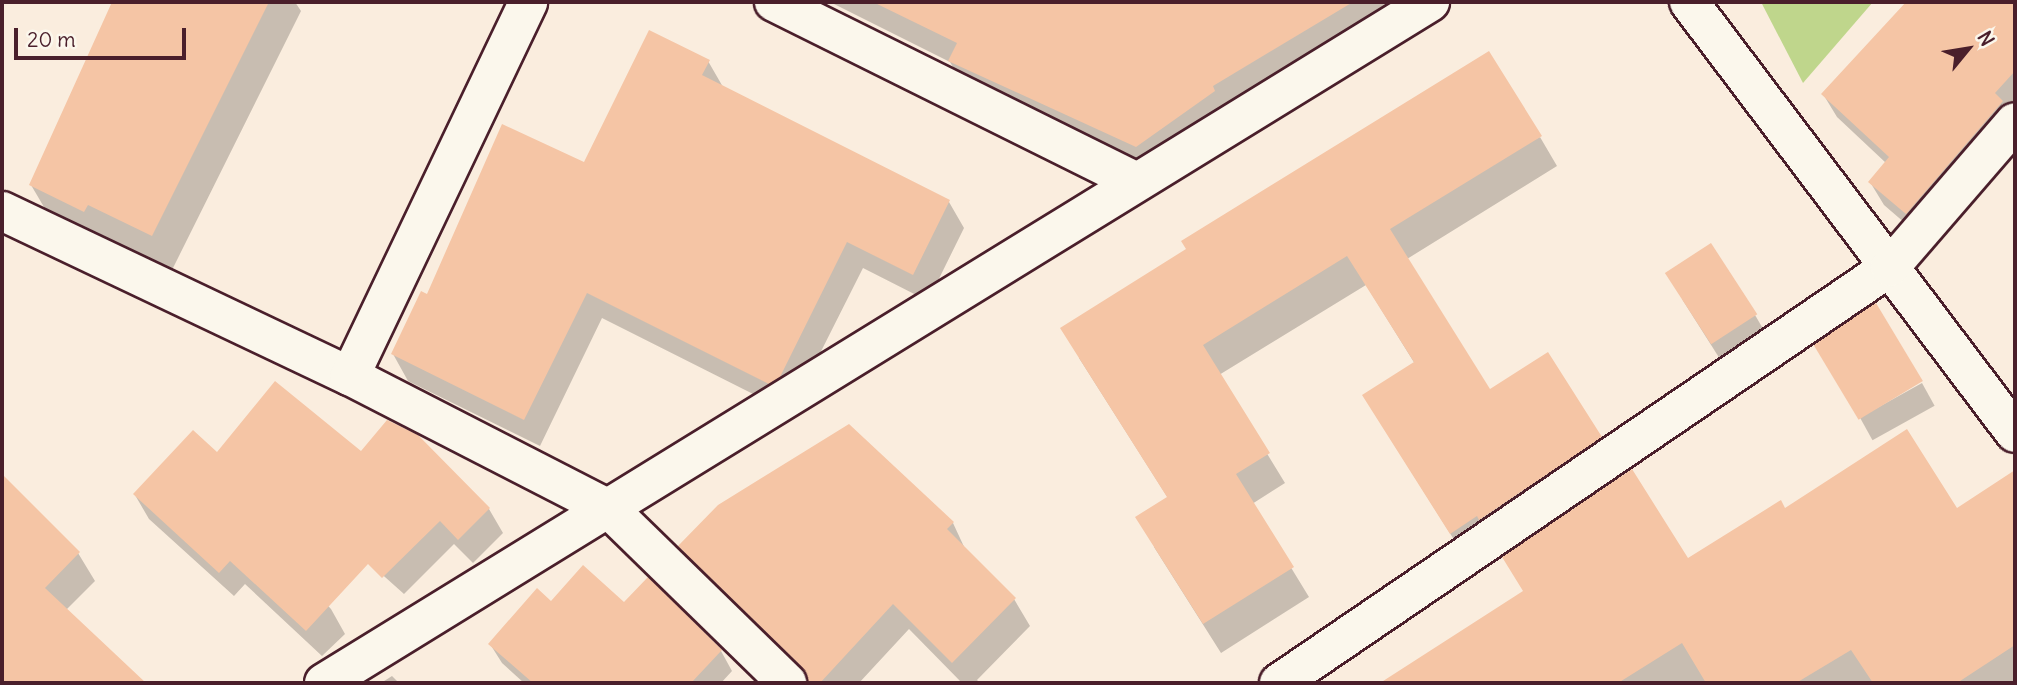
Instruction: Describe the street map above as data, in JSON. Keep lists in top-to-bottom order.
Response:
{
  "scale_bar": "20 m",
  "north": "top right"
}
